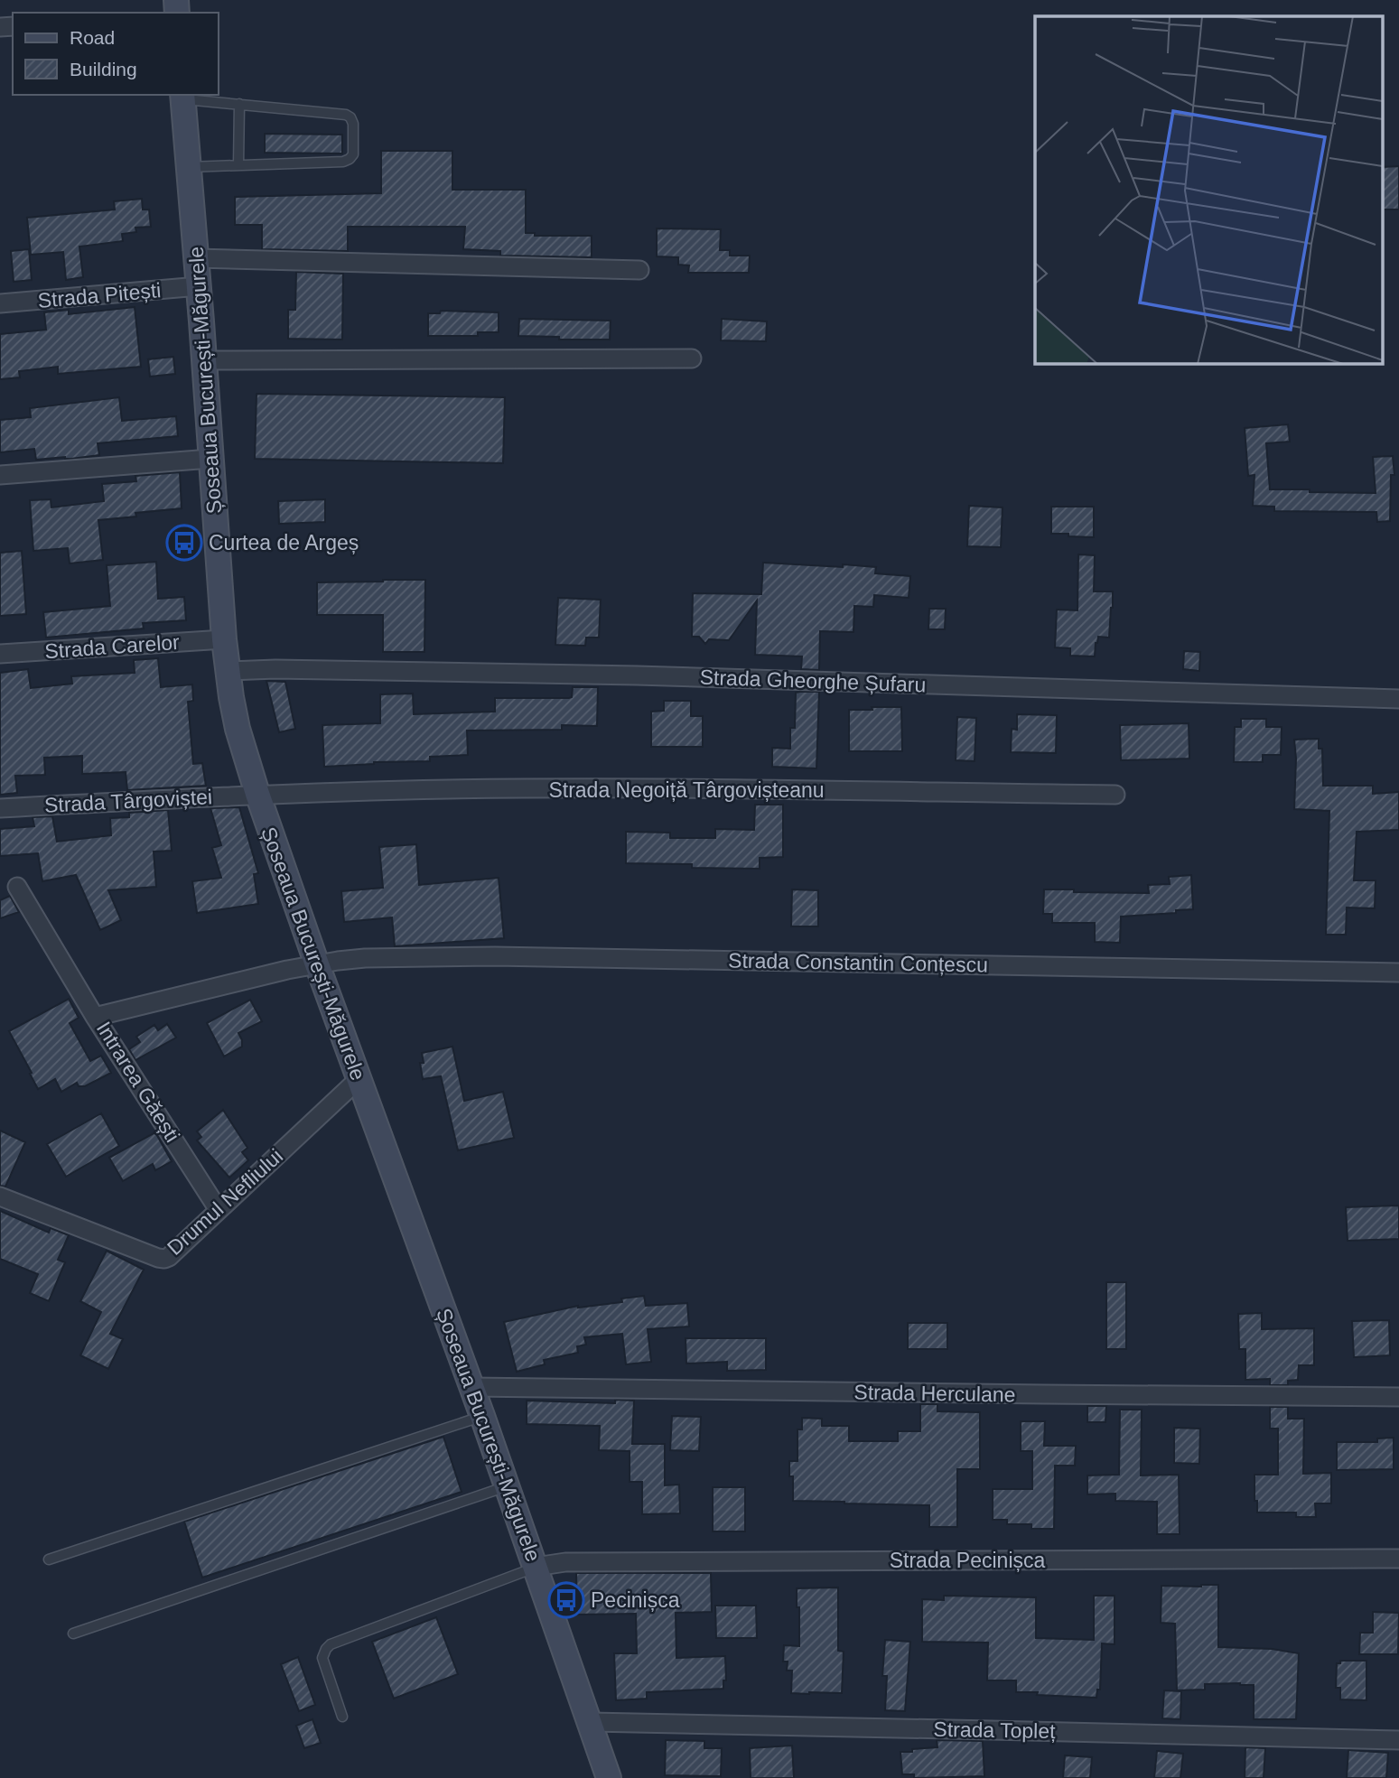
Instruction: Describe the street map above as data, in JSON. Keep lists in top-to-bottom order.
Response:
{
  "streets": {
    "main road": ["Șoseaua București-Măgurele"],
    "street": [
      "Strada Pitești",
      "Strada Carelor",
      "Strada Gheorghe Șufaru",
      "Strada Negoiță Târgovișteanu",
      "Strada Târgoviștei",
      "Strada Constantin Conțescu",
      "Intrarea Găești",
      "Drumul Nefliului",
      "Strada Herculane",
      "Strada Pecinișca",
      "Strada Topleț"
    ]
  },
  "crossings": [
    ["Strada Pitești", "Șoseaua București-Măgurele"],
    ["Șoseaua București-Măgurele", "Strada Carelor"],
    ["Șoseaua București-Măgurele", "Strada Gheorghe Șufaru"],
    ["Șoseaua București-Măgurele", "Strada Negoiță Târgovișteanu"],
    ["Șoseaua București-Măgurele", "Strada Târgoviștei"],
    ["Șoseaua București-Măgurele", "Strada Constantin Conțescu"],
    ["Șoseaua București-Măgurele", "Intrarea Găești"],
    ["Șoseaua București-Măgurele", "Drumul Nefliului"],
    ["Șoseaua București-Măgurele", "Strada Herculane"],
    ["Șoseaua București-Măgurele", "Strada Pecinișca"],
    ["Șoseaua București-Măgurele", "Strada Topleț"],
    ["Strada Negoiță Târgovișteanu", "Strada Târgoviștei"],
    ["Strada Constantin Conțescu", "Intrarea Găești"],
    ["Intrarea Găești", "Drumul Nefliului"]
  ],
  "places": {
    "bus stop": ["Curtea de Argeș", "Pecinișca"]
  },
  "legend": ["Road", "Building"]
}
